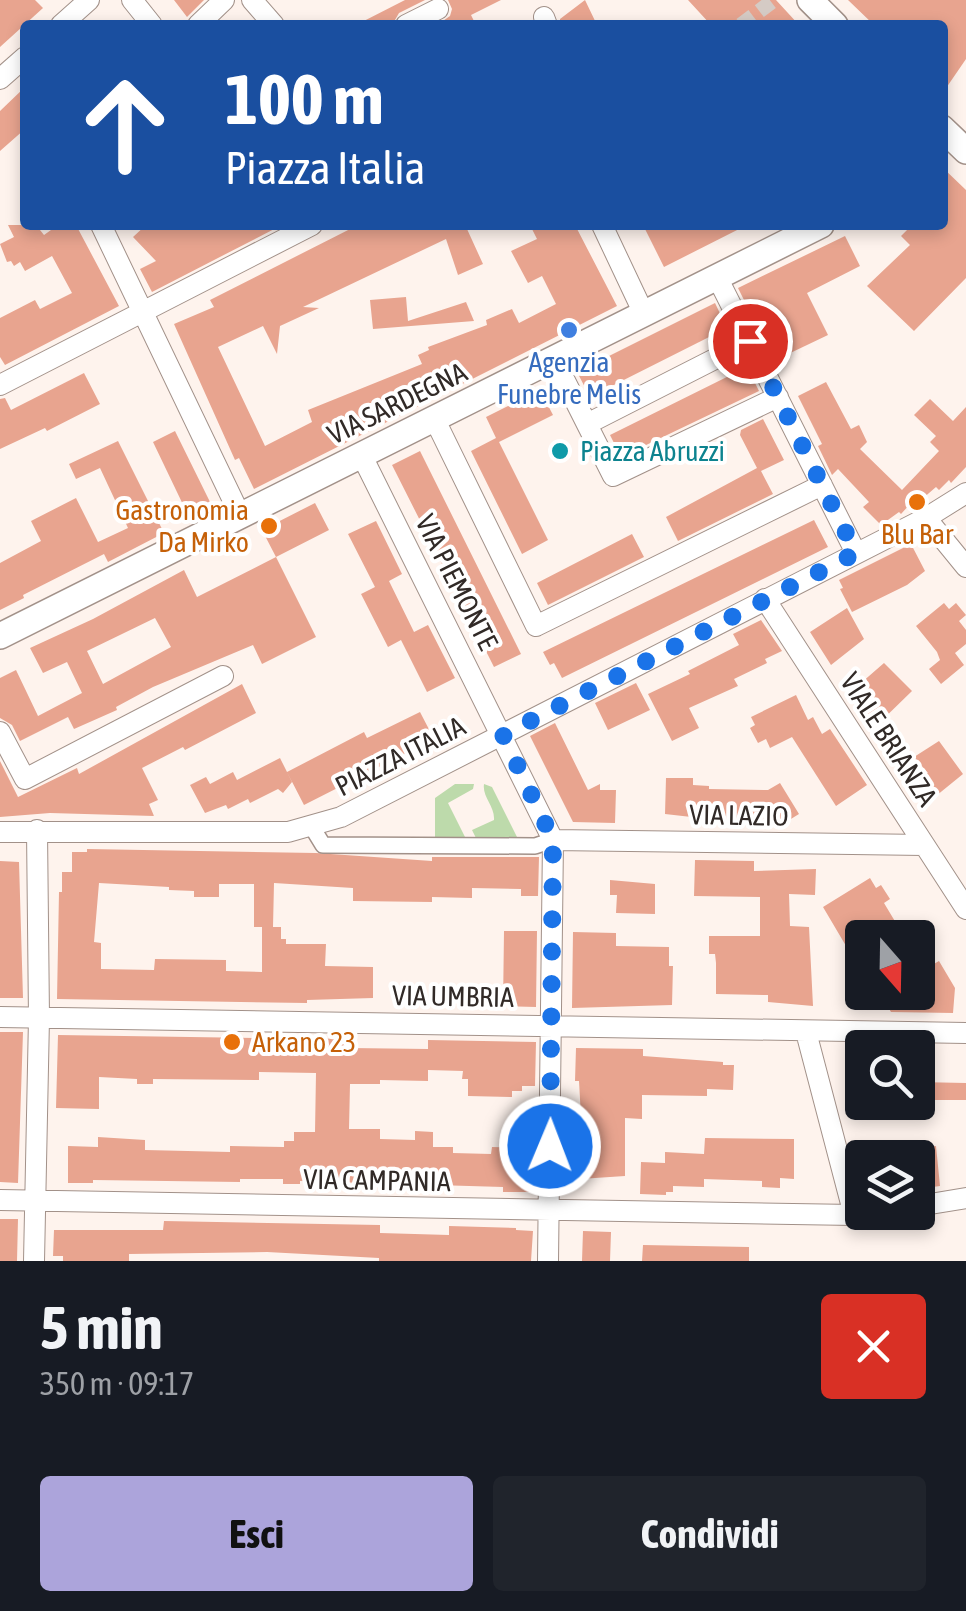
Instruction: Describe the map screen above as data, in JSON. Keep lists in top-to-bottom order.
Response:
{
  "streets": {
    "street": [
      "VIA SARDEGNA",
      "VIA PIEMONTE",
      "VIALE BRIANZA",
      "PIAZZA ITALIA",
      "VIA LAZIO",
      "VIA UMBRIA",
      "VIA CAMPANIA"
    ]
  },
  "crossings": [
    ["VIA SARDEGNA", "VIA PIEMONTE"],
    ["VIA PIEMONTE", "PIAZZA ITALIA"],
    ["VIALE BRIANZA", "VIA LAZIO"],
    ["PIAZZA ITALIA", "VIA LAZIO"]
  ],
  "places": [
    "Agenzia Funebre Melis",
    "Piazza Abruzzi",
    "Blu Bar",
    "Gastronomia Da Mirko",
    "Arkano 23"
  ],
  "north": "bottom",
  "page": {
    "turn": ["100 m", "Piazza Italia"],
    "heading": ["5 min", "350 m · 09:17"],
    "buttons": ["Esci", "Condividi"]
  }
}
